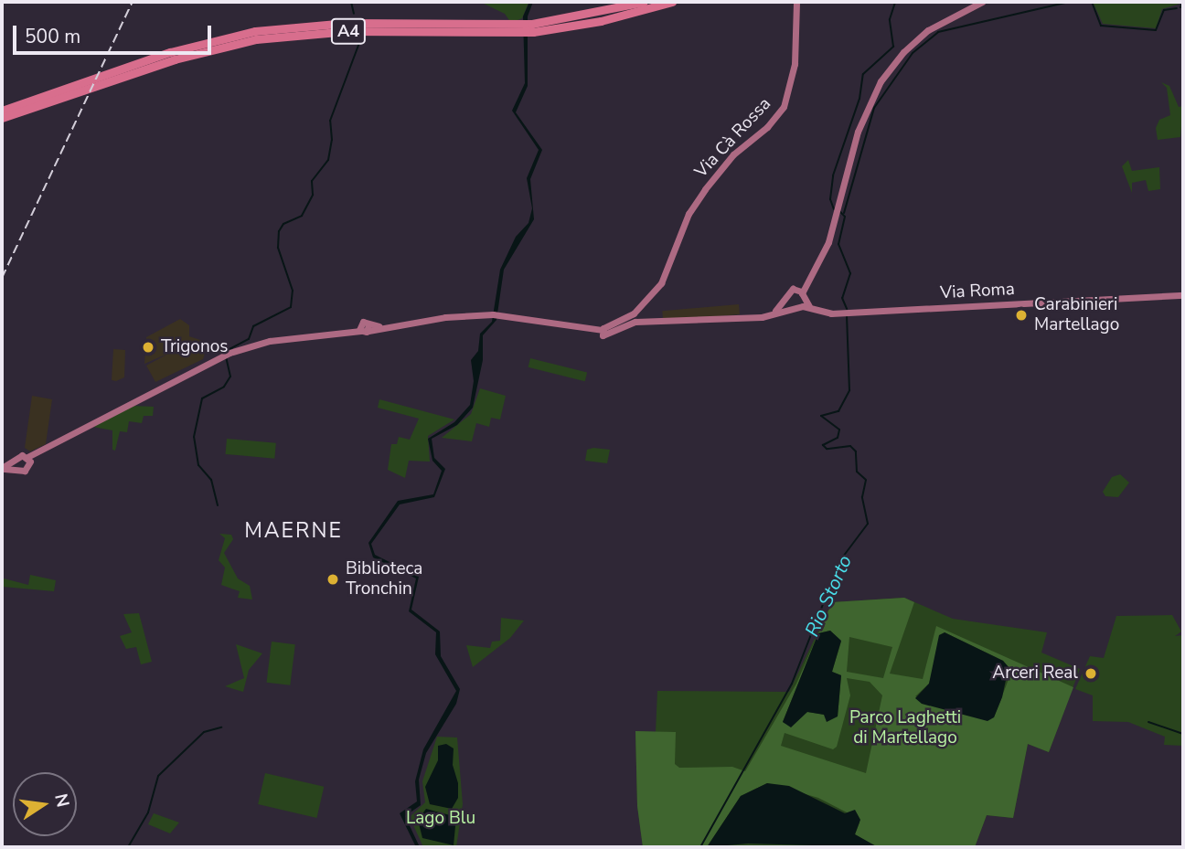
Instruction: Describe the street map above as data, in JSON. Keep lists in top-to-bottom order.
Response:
{
  "streets": {
    "highway": ["A4"],
    "main road": ["Via Cà Rossa", "Via Roma"]
  },
  "districts": ["MAERNE"],
  "water": ["Rio Storto"],
  "parks": ["Parco Laghetti di Martellago", "Lago Blu"],
  "places": [
    "Carabinieri Martellago",
    "Trigonos",
    "Biblioteca Tronchin",
    "Arceri Real"
  ],
  "scale_bar": "500 m",
  "north": "right"
}
